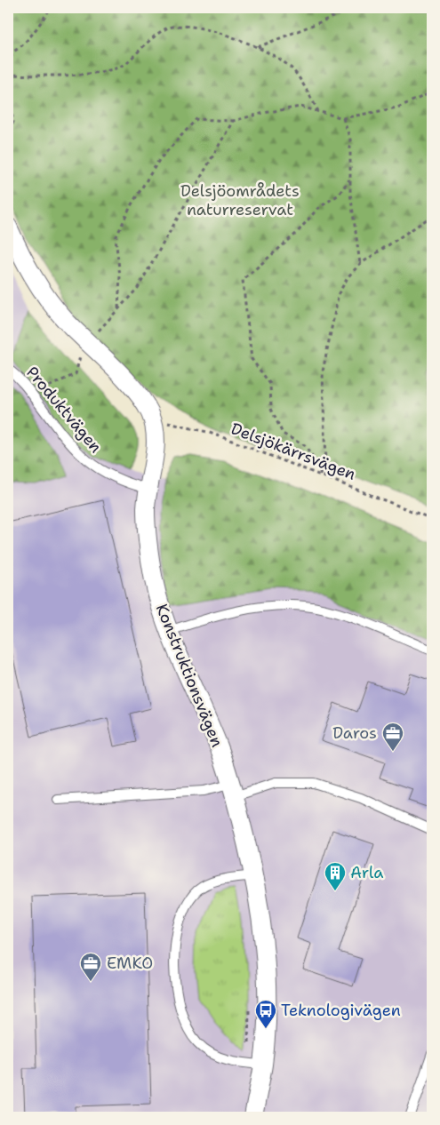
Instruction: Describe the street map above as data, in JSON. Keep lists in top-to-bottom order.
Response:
{
  "streets": {
    "street": ["Konstruktionsvägen"],
    "lane": ["Produktvägen"],
    "path": ["Delsjökärrsvägen"]
  },
  "crossings": [
    ["Produktvägen", "Konstruktionsvägen"],
    ["Delsjökärrsvägen", "Konstruktionsvägen"]
  ],
  "parks": ["Delsjöområdets naturreservat"],
  "places": {
    "office": ["Daros", "EMKO"],
    "building": ["Arla"],
    "bus stop": ["Teknologivägen"]
  }
}
